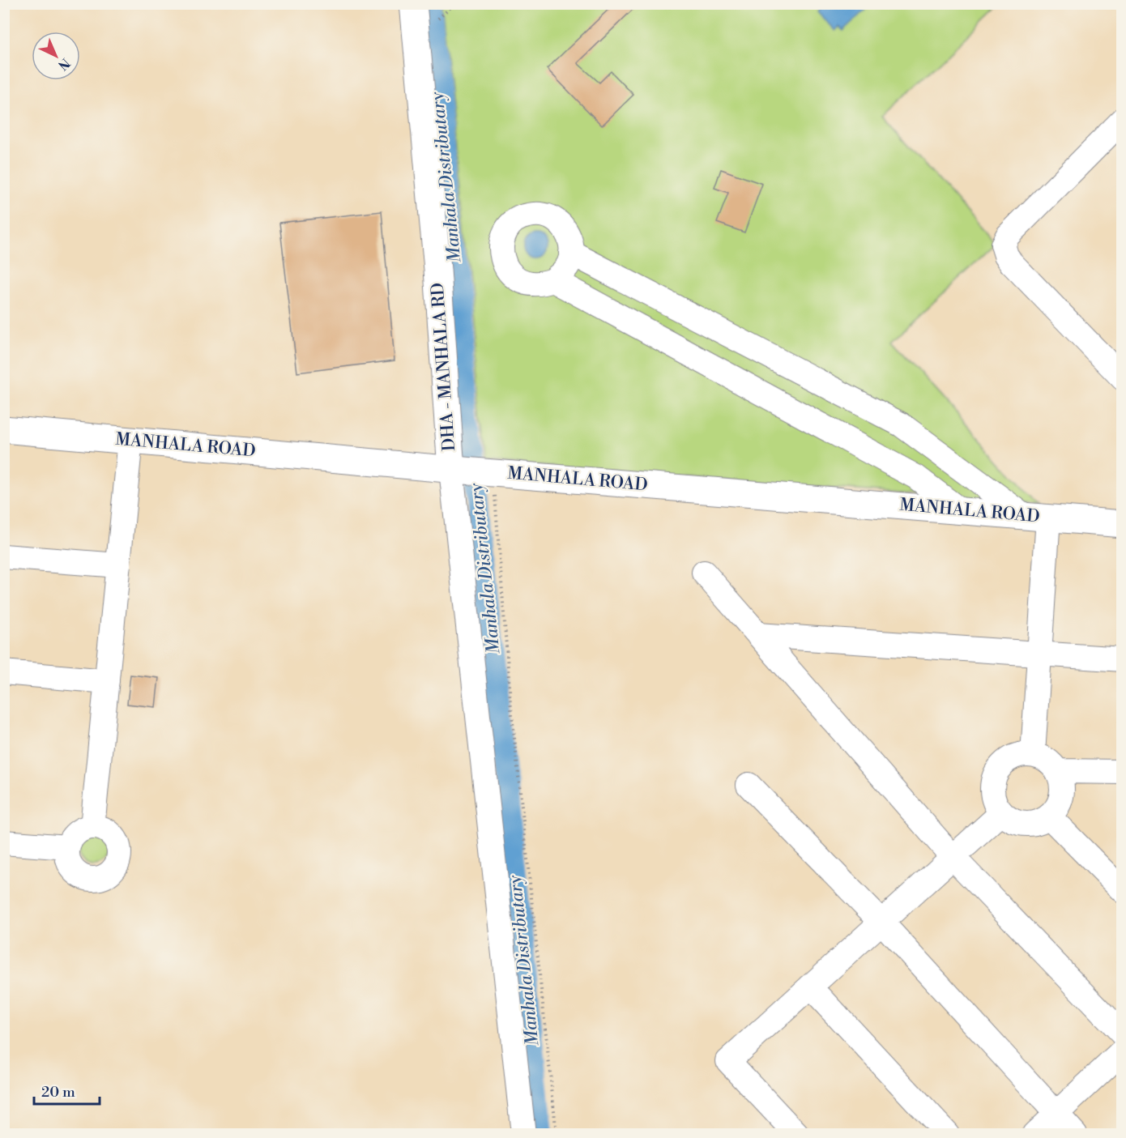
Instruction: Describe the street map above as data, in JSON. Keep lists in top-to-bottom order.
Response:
{
  "streets": {
    "main road": ["DHA - MANHALA RD", "MANHALA ROAD"]
  },
  "crossings": [
    ["DHA - MANHALA RD", "MANHALA ROAD"]
  ],
  "water": ["Manhala Distributary"],
  "scale_bar": "20 m",
  "north": "bottom right"
}
